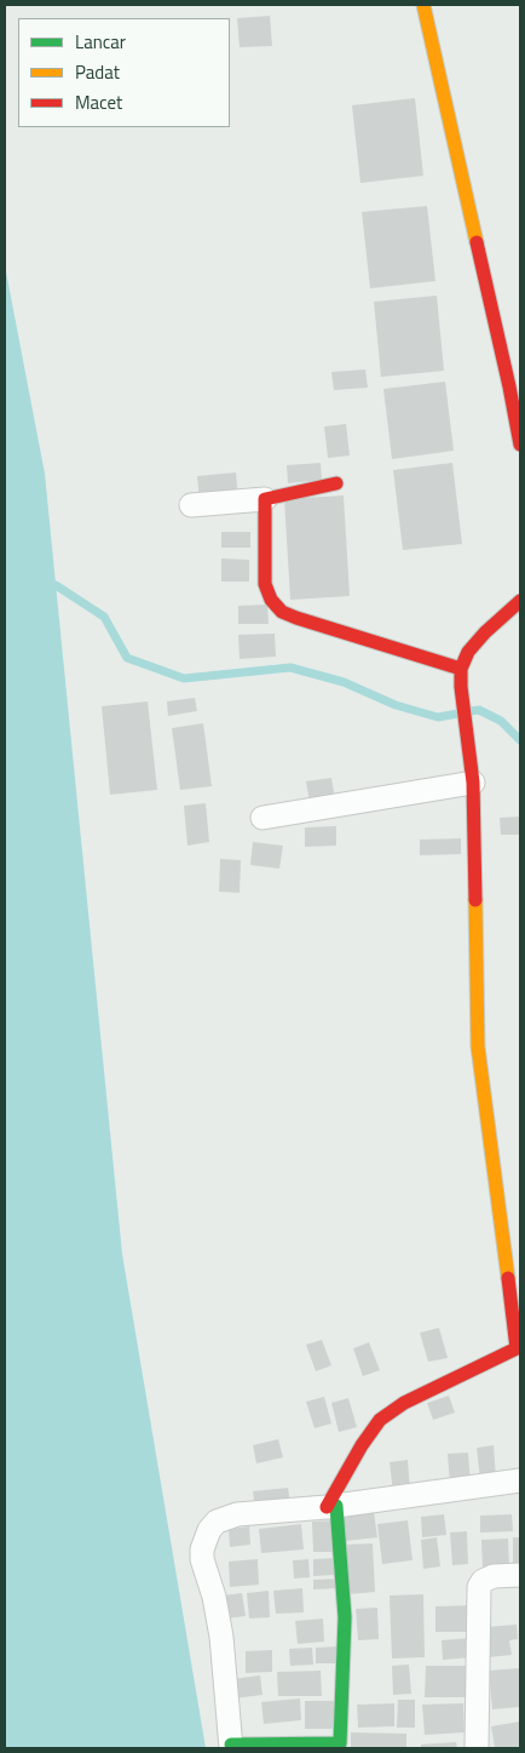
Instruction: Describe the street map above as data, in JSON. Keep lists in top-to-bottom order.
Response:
{
  "legend": ["Lancar", "Padat", "Macet"]
}
